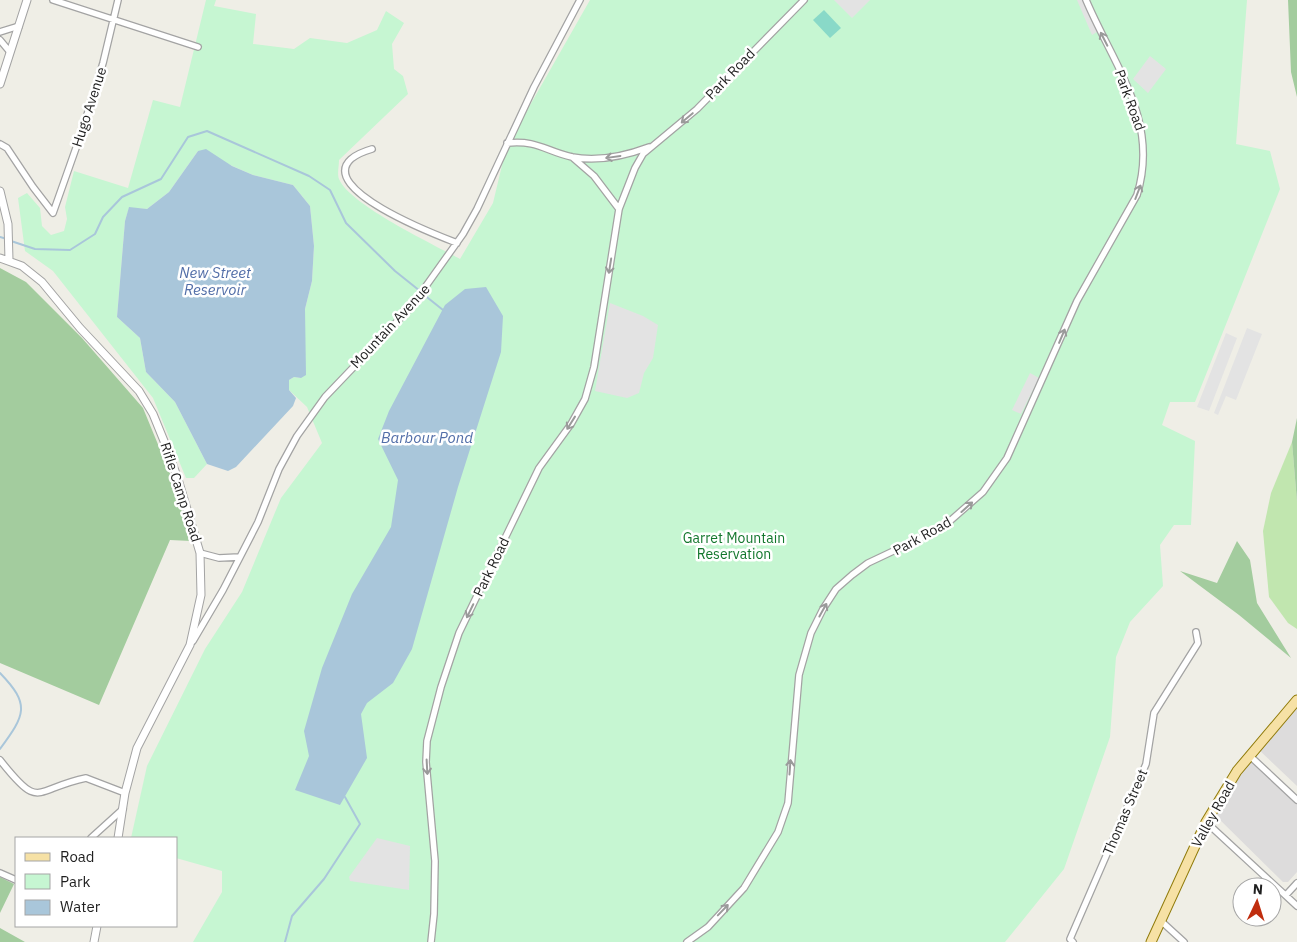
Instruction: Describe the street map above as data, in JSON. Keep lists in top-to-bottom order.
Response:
{
  "streets": {
    "main road": ["Valley Road"],
    "street": [
      "Park Road",
      "Hugo Avenue",
      "Mountain Avenue",
      "Rifle Camp Road",
      "Thomas Street"
    ]
  },
  "crossings": [
    ["Park Road", "Mountain Avenue"],
    ["Mountain Avenue", "Rifle Camp Road"]
  ],
  "water": ["New Street Reservoir", "Barbour Pond"],
  "parks": ["Garret Mountain Reservation"],
  "legend": ["Road", "Park", "Water"],
  "north": "top"
}
